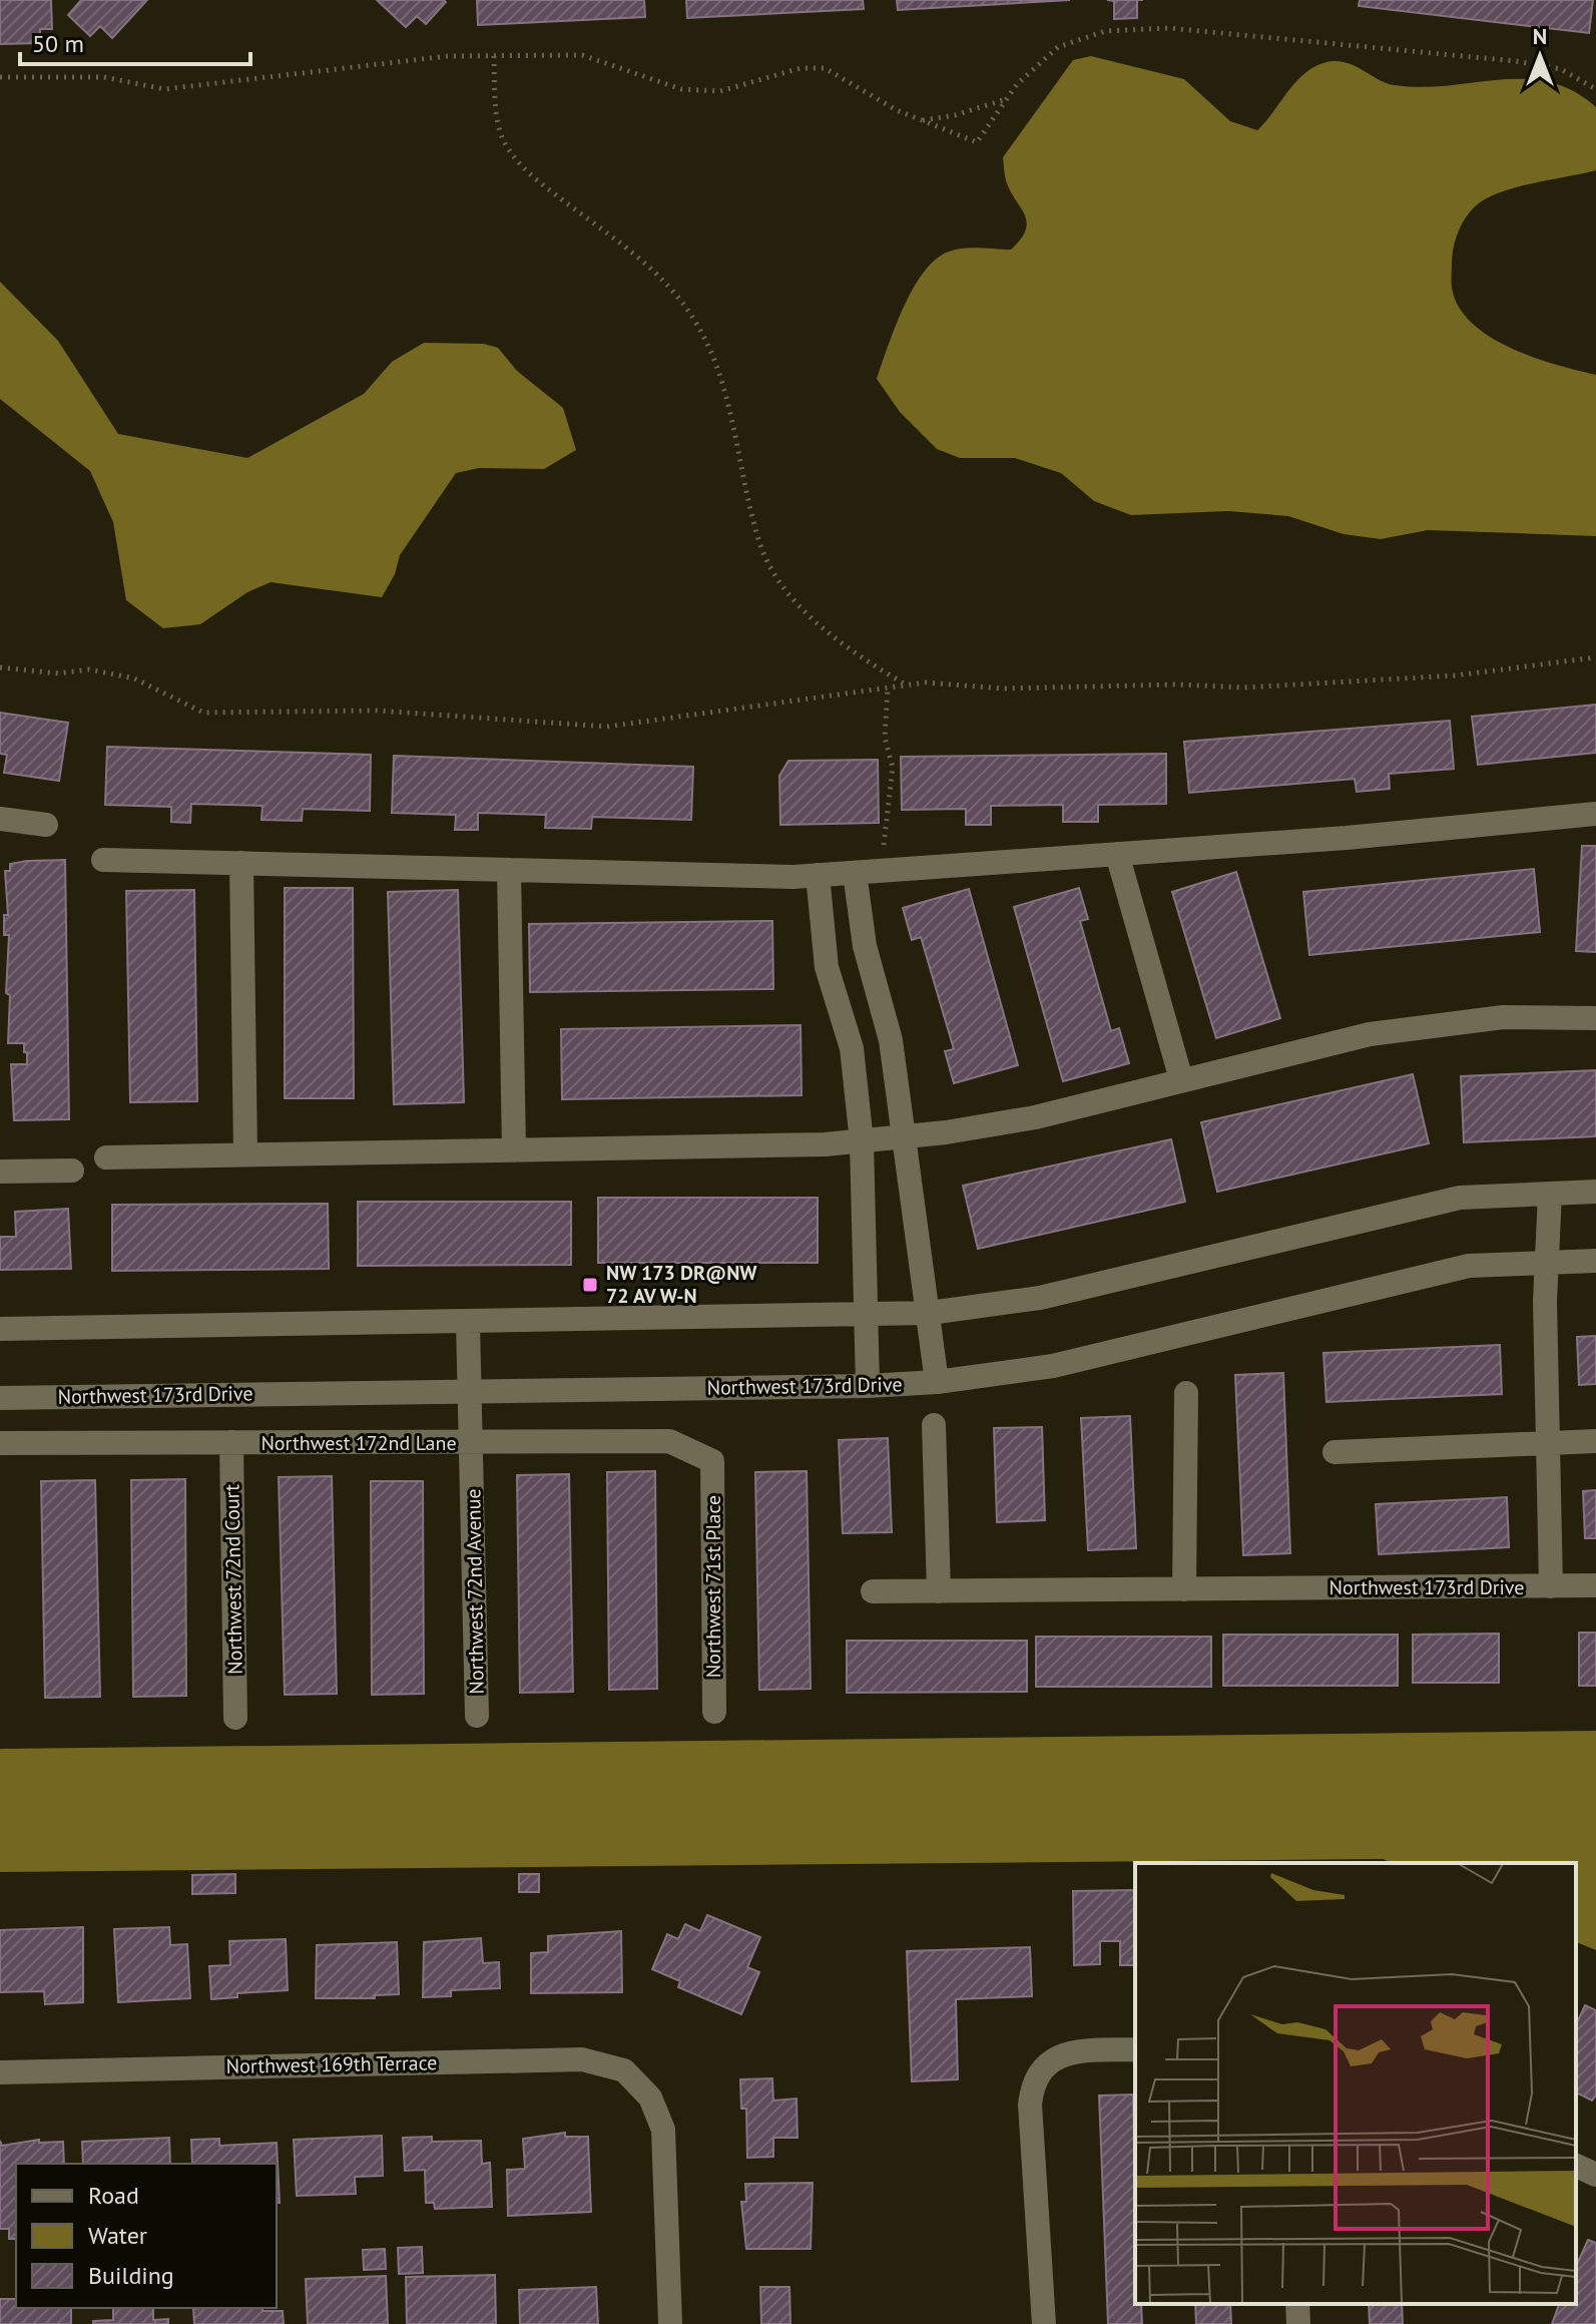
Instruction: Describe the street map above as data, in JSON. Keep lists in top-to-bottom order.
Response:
{
  "streets": {
    "street": [
      "Northwest 173rd Drive",
      "Northwest 172nd Lane",
      "Northwest 72nd Court",
      "Northwest 71st Place",
      "Northwest 72nd Avenue",
      "Northwest 169th Terrace"
    ]
  },
  "crossings": [
    ["Northwest 173rd Drive", "Northwest 72nd Avenue"],
    ["Northwest 172nd Lane", "Northwest 72nd Court"],
    ["Northwest 172nd Lane", "Northwest 71st Place"],
    ["Northwest 172nd Lane", "Northwest 72nd Avenue"]
  ],
  "places": {
    "transit": ["NW 173 DR@NW 72 AV W-N"]
  },
  "legend": ["Road", "Water", "Building"],
  "scale_bar": "50 m",
  "north": "top"
}
